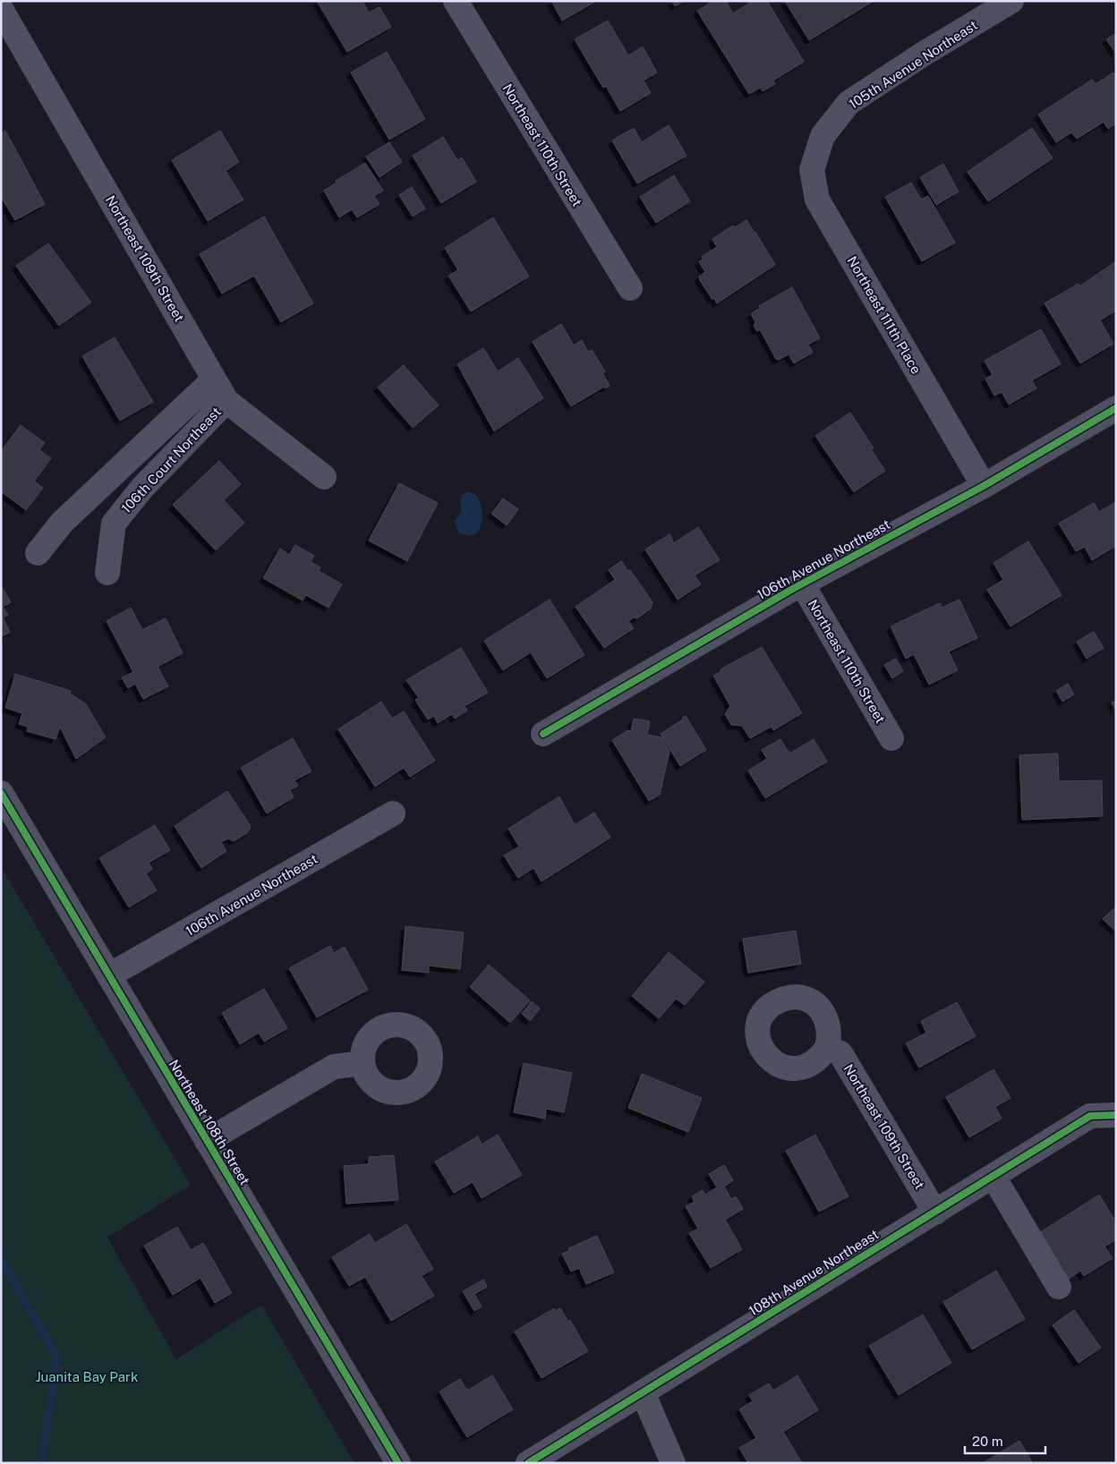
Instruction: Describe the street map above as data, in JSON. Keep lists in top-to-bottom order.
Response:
{
  "streets": {
    "street": [
      "105th Avenue Northeast",
      "Northeast 110th Street",
      "Northeast 109th Street",
      "Northeast 111th Place",
      "106th Court Northeast",
      "106th Avenue Northeast",
      "Northeast 108th Street",
      "108th Avenue Northeast"
    ]
  },
  "crossings": [
    ["105th Avenue Northeast", "Northeast 111th Place"],
    ["Northeast 110th Street", "106th Avenue Northeast"],
    ["Northeast 109th Street", "106th Court Northeast"],
    ["Northeast 109th Street", "108th Avenue Northeast"],
    ["Northeast 111th Place", "106th Avenue Northeast"],
    ["106th Avenue Northeast", "Northeast 108th Street"]
  ],
  "parks": ["Juanita Bay Park"],
  "scale_bar": "20 m"
}
